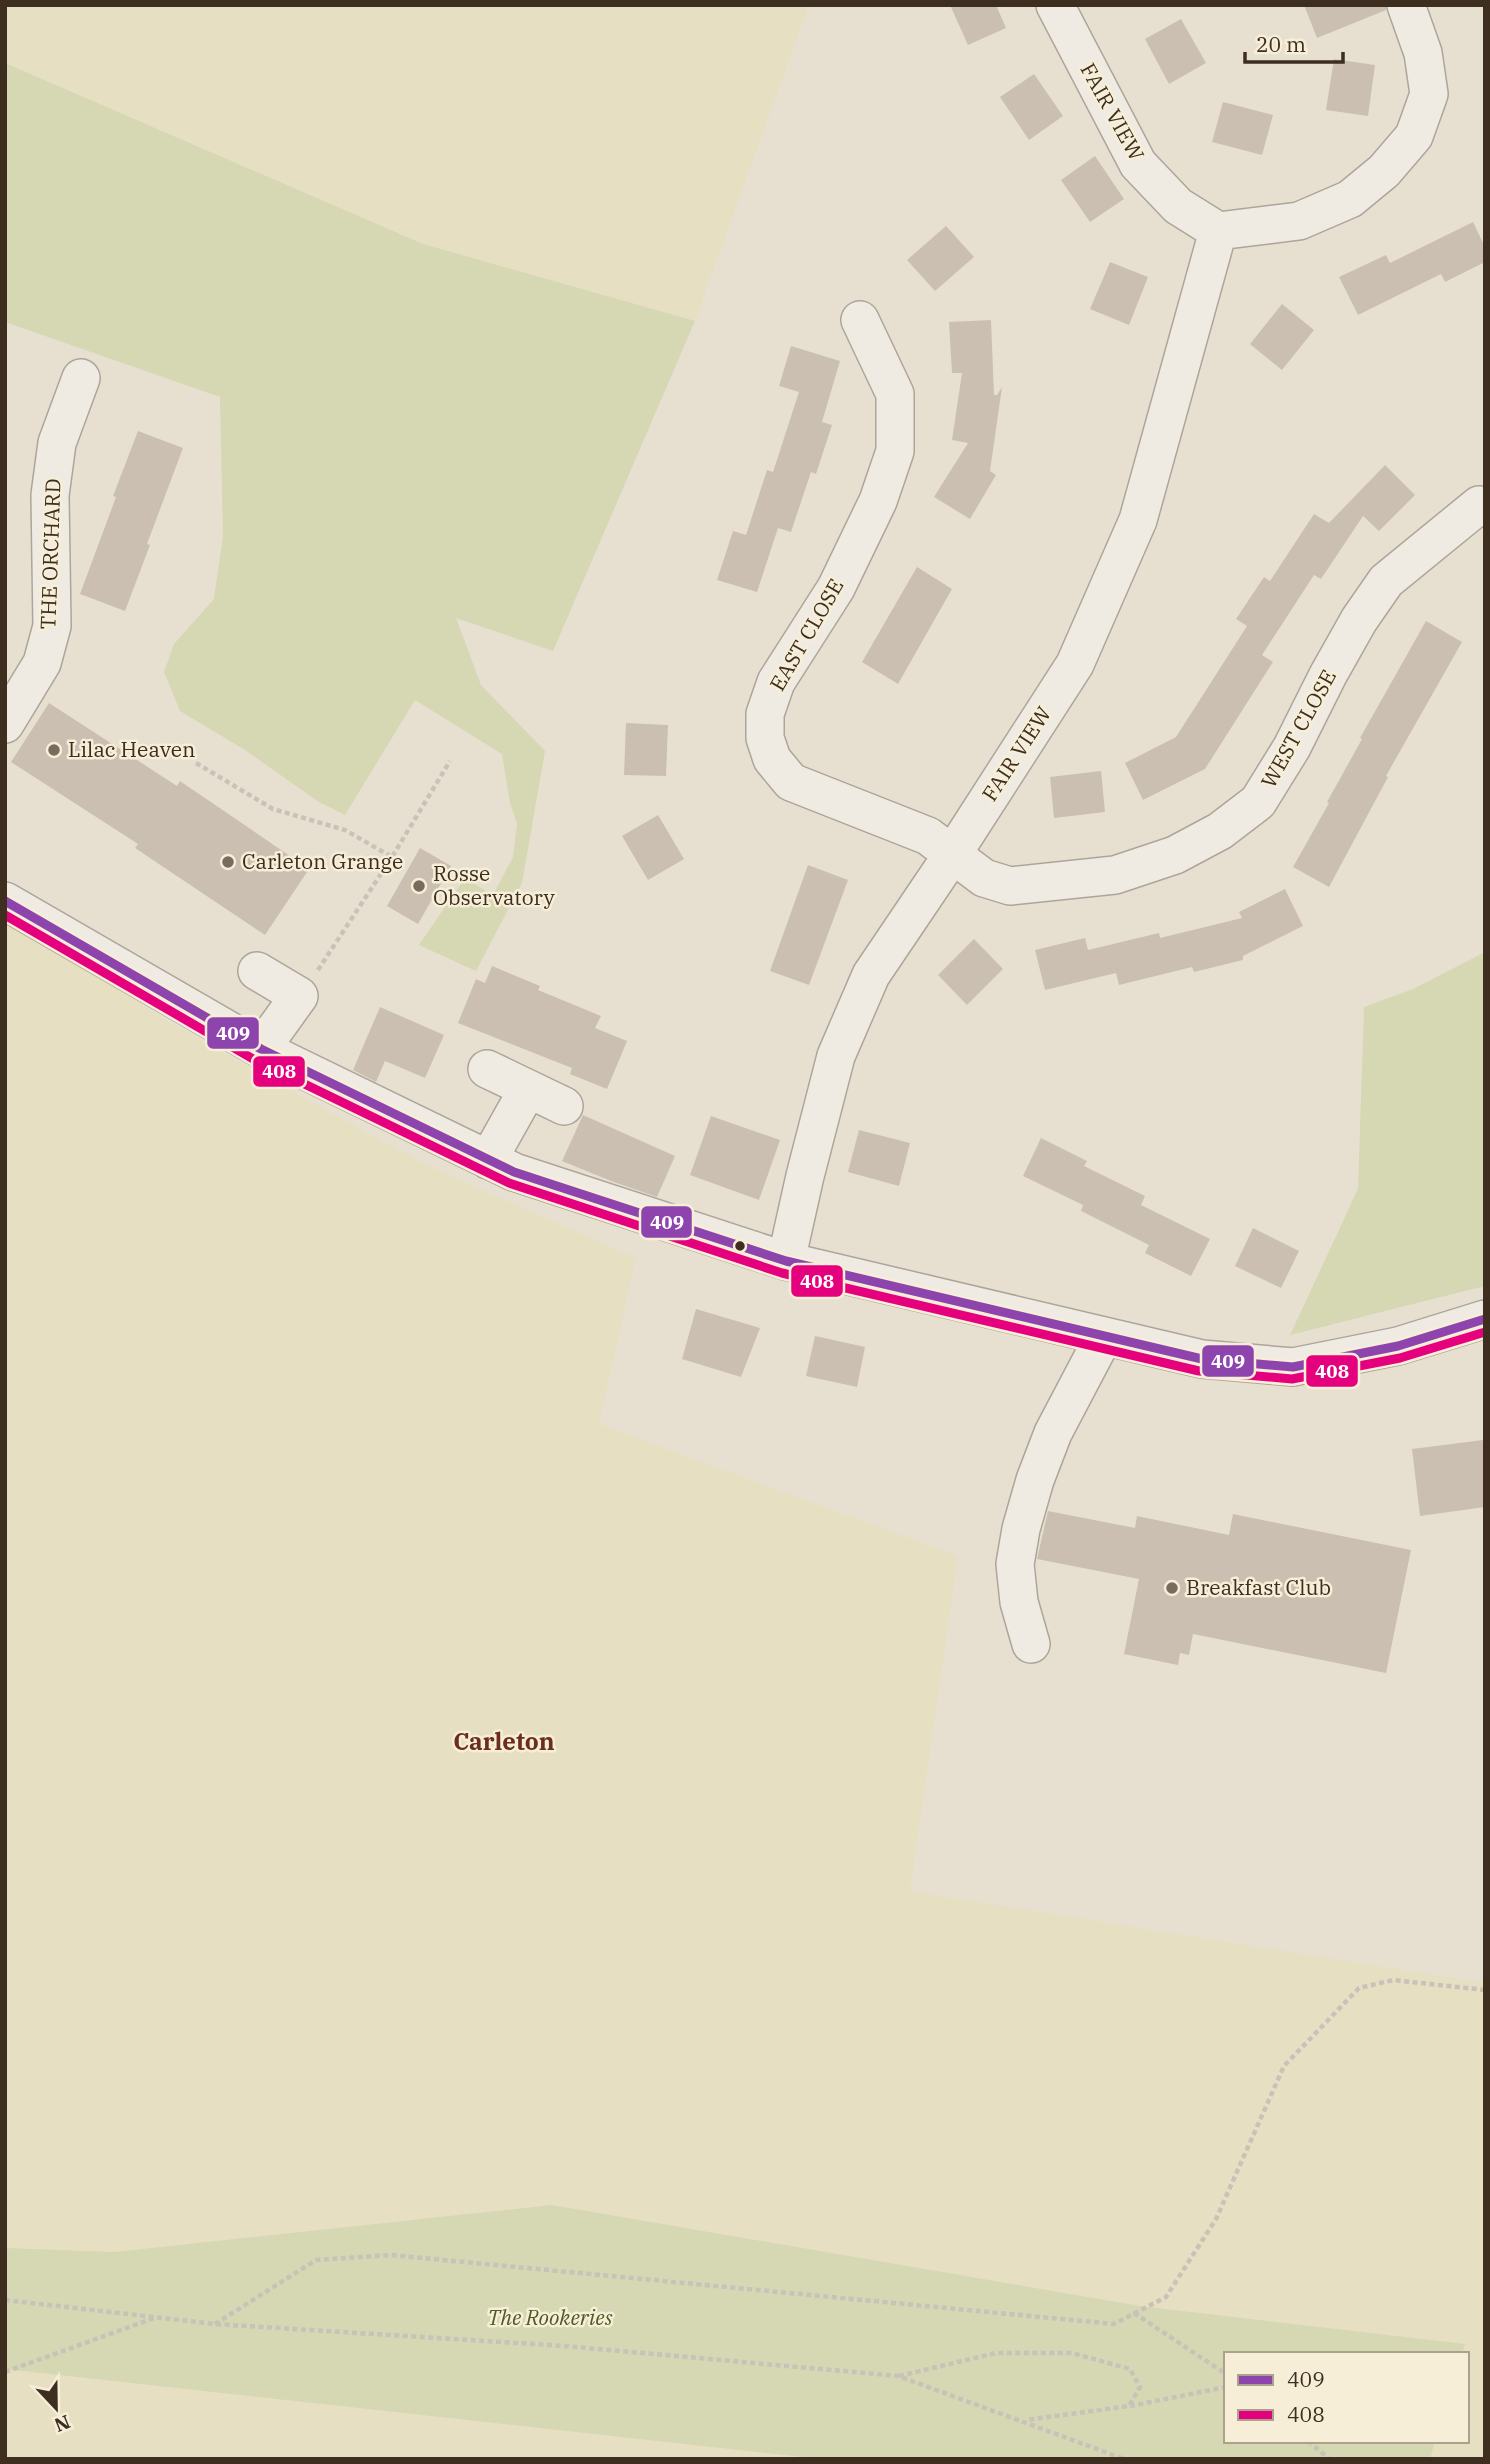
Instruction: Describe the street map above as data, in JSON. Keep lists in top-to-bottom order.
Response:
{
  "streets": {
    "street": [
      "FAIR VIEW",
      "THE ORCHARD",
      "EAST CLOSE",
      "WEST CLOSE"
    ]
  },
  "crossings": [
    ["FAIR VIEW", "EAST CLOSE"],
    ["FAIR VIEW", "WEST CLOSE"],
    ["EAST CLOSE", "WEST CLOSE"]
  ],
  "districts": ["Carleton"],
  "parks": ["The Rookeries"],
  "places": [
    "Lilac Heaven",
    "Carleton Grange",
    "Rosse Observatory",
    "Breakfast Club"
  ],
  "lines": ["transit line 409", "transit line 408"],
  "legend": ["409", "408"],
  "scale_bar": "20 m",
  "north": "bottom"
}
